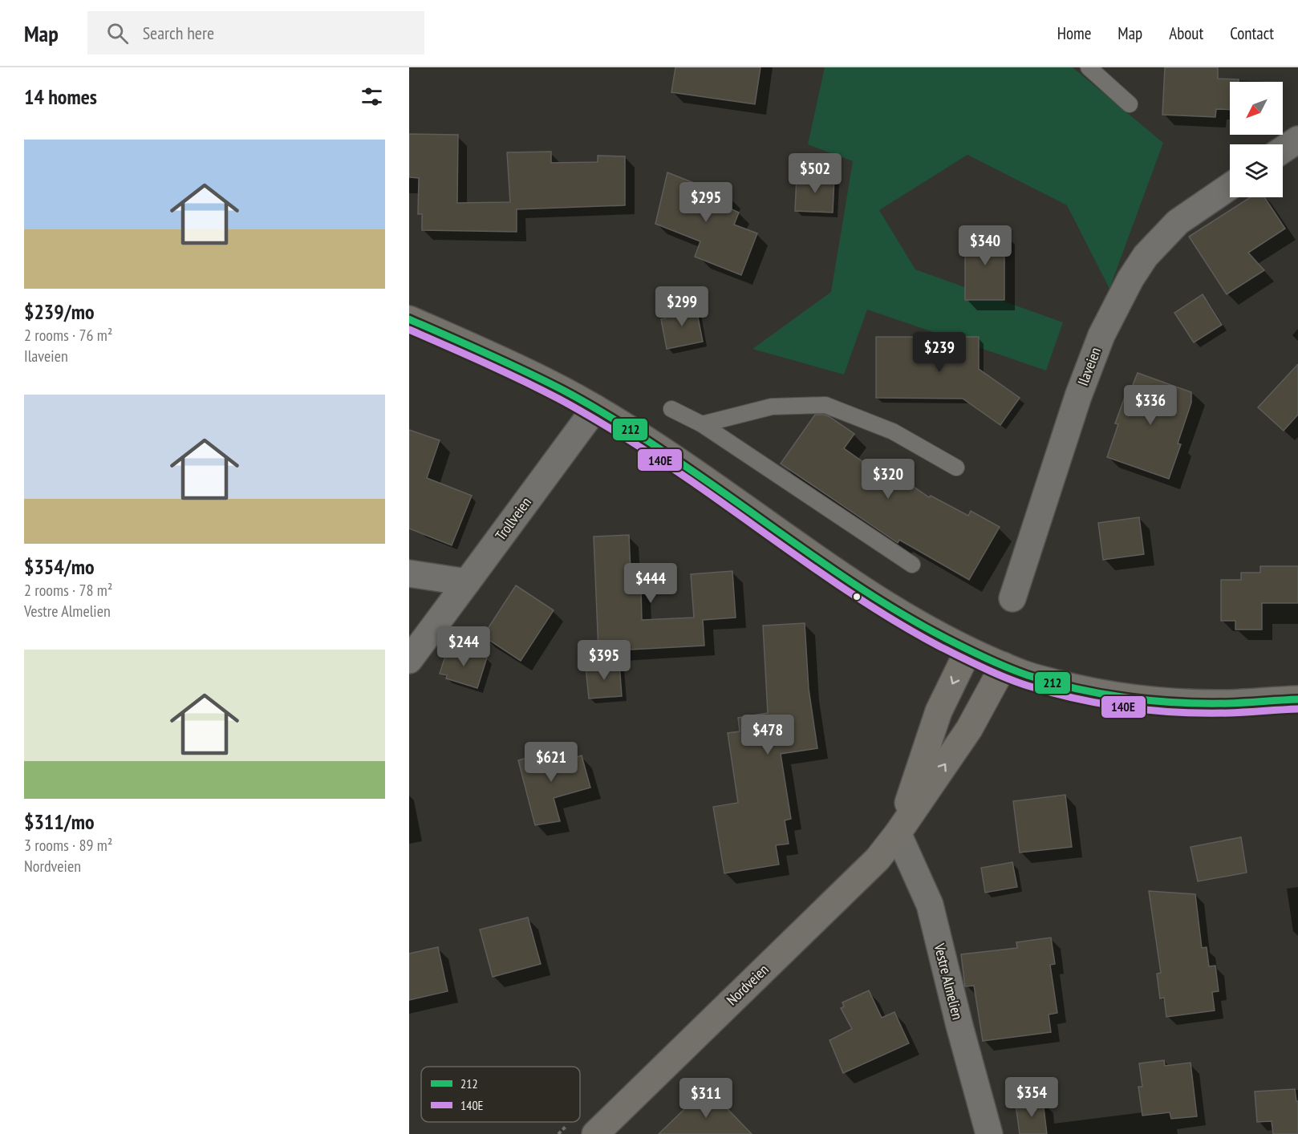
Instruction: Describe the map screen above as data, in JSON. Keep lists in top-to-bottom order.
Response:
{
  "streets": {
    "main road": ["Nordveien"],
    "street": ["Ilaveien", "Trollveien", "Vestre Almelien"]
  },
  "crossings": [
    ["Vestre Almelien", "Nordveien"]
  ],
  "lines": ["transit line 212", "transit line 140E"],
  "legend": ["212", "140E"],
  "north": "bottom left",
  "page": {
    "header": "Map",
    "search": "Search here",
    "nav": [
      "Home",
      "Map",
      "About",
      "Contact"
    ],
    "heading": "14 homes",
    "list": [
      {
        "name": "$239/mo",
        "note": "2 rooms · 76 m² · Ilaveien"
      },
      {
        "name": "$354/mo",
        "note": "2 rooms · 78 m² · Vestre Almelien"
      },
      {
        "name": "$311/mo",
        "note": "3 rooms · 89 m² · Nordveien"
      }
    ],
    "price": [
      "$502",
      "$295",
      "$340",
      "$299",
      "$239",
      "$336",
      "$320",
      "$444",
      "$244",
      "$395",
      "$478",
      "$621",
      "$354",
      "$311"
    ]
  }
}
